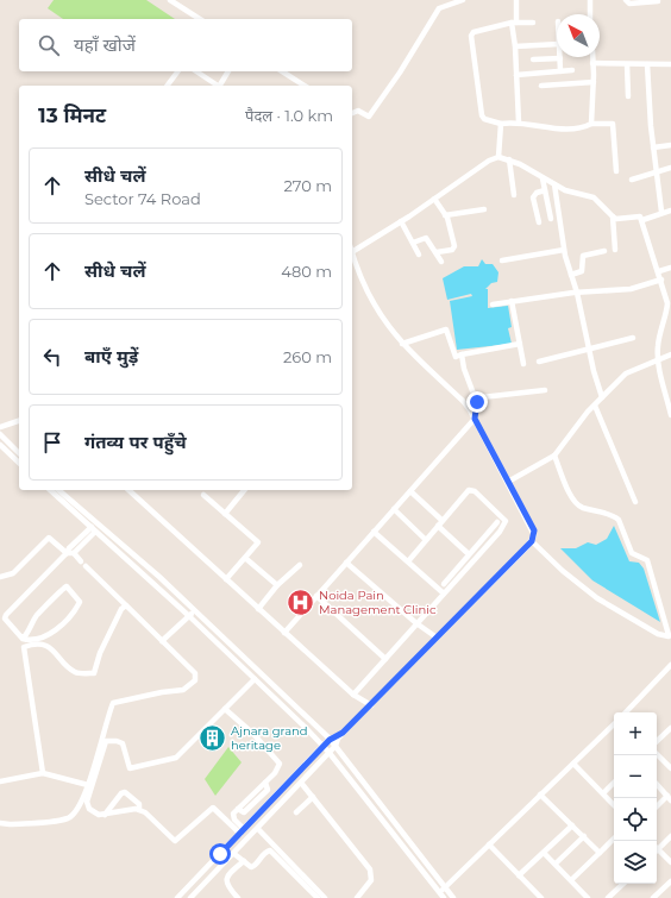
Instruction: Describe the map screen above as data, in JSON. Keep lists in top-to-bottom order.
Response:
{
  "places": {
    "hospital": ["Noida Pain Management Clinic"],
    "building": ["Ajnara grand heritage"]
  },
  "north": "top left",
  "page": {
    "search": "यहाँ खोजें",
    "heading": ["13 मिनट", "पैदल · 1.0 km"],
    "list": [
      ["सीधे चलें", "Sector 74 Road", "270 m"],
      ["सीधे चलें", "480 m"],
      ["बाएँ मुड़ें", "260 m"],
      "गंतव्य पर पहुँचे"
    ],
    "map_buttons": ["+", "−"]
  }
}
